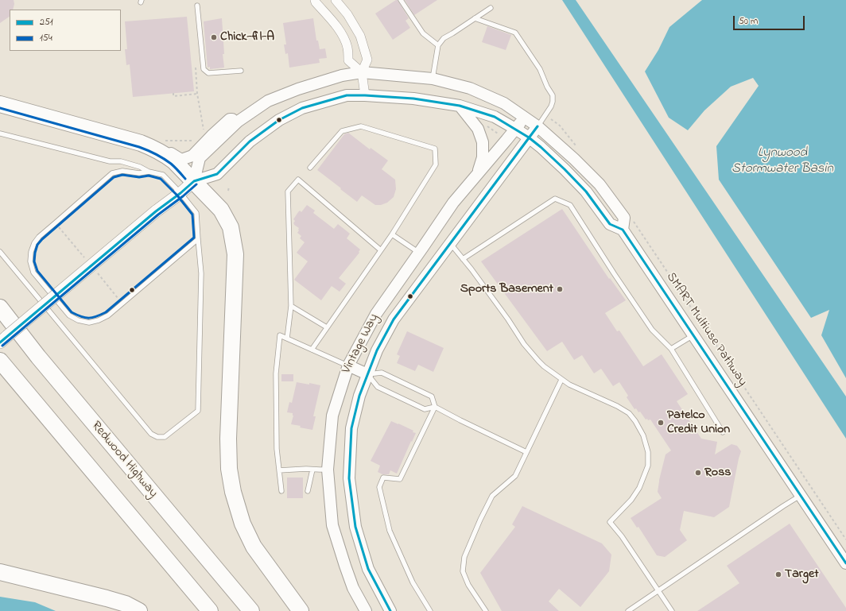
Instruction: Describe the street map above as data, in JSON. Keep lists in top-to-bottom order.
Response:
{
  "streets": {
    "highway": ["Redwood Highway"],
    "street": ["Vintage Way"],
    "path": ["SMART Multiuse Pathway"]
  },
  "water": ["Lynwood Stormwater Basin"],
  "places": [
    "Chick-fil-A",
    "Sports Basement",
    "Patelco Credit Union",
    "Ross",
    "Target"
  ],
  "lines": ["transit line 251", "transit line 154"],
  "legend": ["251", "154"],
  "scale_bar": "50 m"
}
